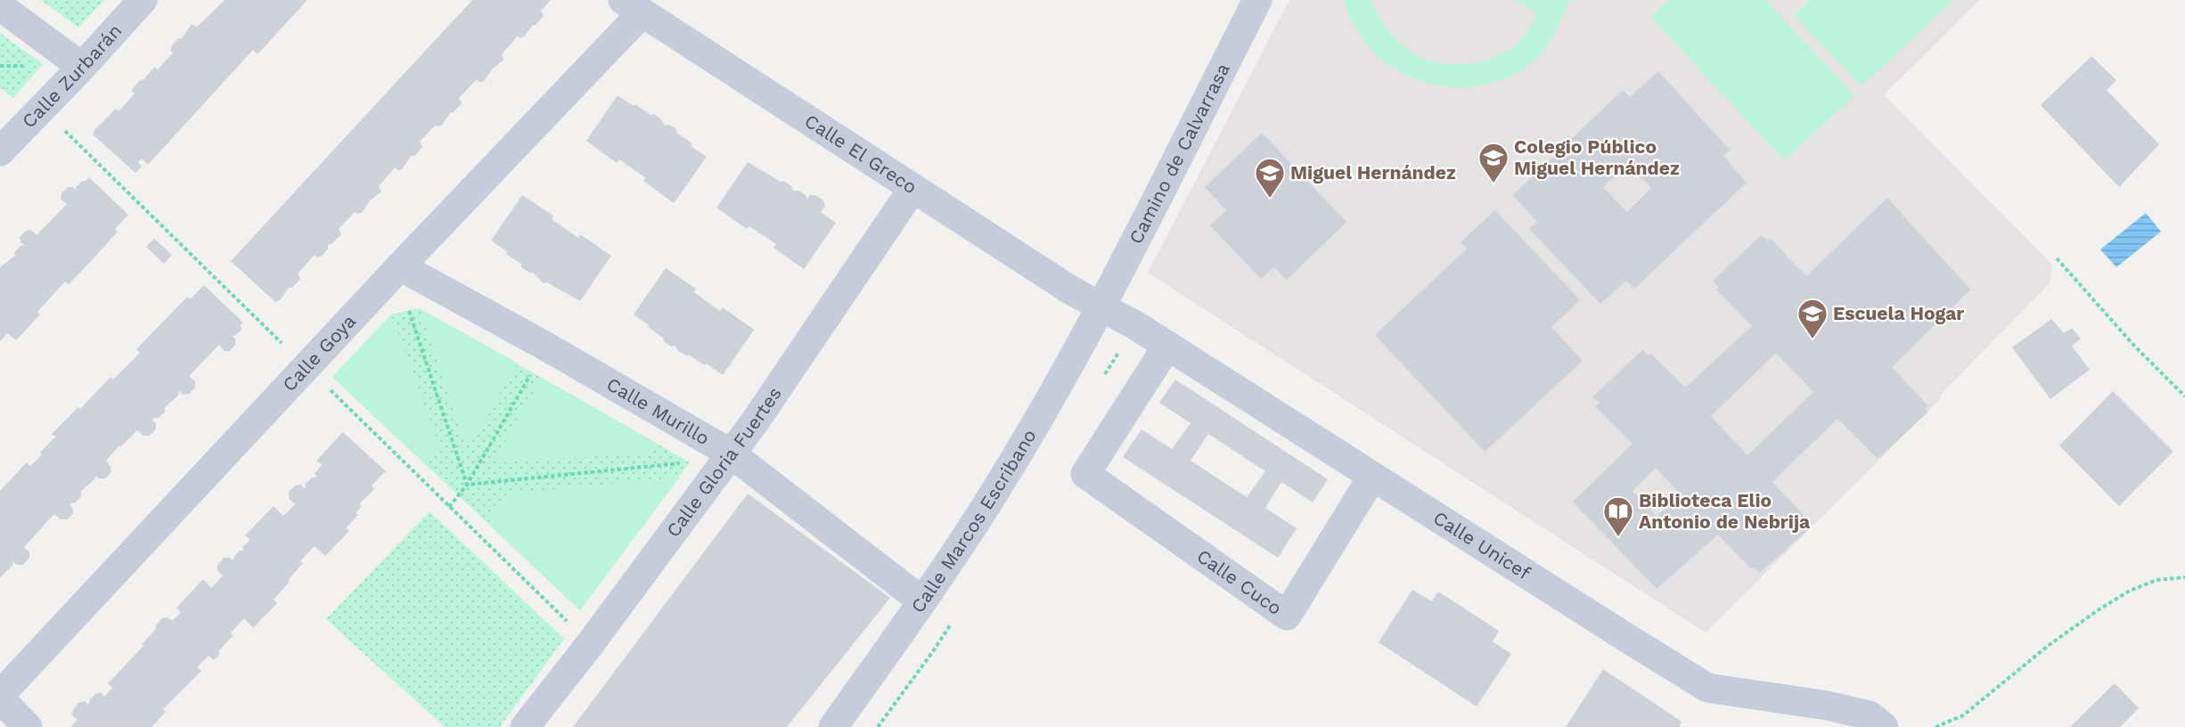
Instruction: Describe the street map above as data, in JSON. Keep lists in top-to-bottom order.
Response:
{
  "streets": {
    "street": [
      "Calle Zurbarán",
      "Camino de Calvarrasa",
      "Calle El Greco",
      "Calle Goya",
      "Calle Murillo",
      "Calle Gloria Fuertes",
      "Calle Marcos Escribano",
      "Calle Unicef",
      "Calle Cuco"
    ]
  },
  "crossings": [
    ["Camino de Calvarrasa", "Calle El Greco"],
    ["Camino de Calvarrasa", "Calle Marcos Escribano"],
    ["Camino de Calvarrasa", "Calle Unicef"],
    ["Calle El Greco", "Calle Goya"],
    ["Calle El Greco", "Calle Gloria Fuertes"],
    ["Calle El Greco", "Calle Marcos Escribano"],
    ["Calle El Greco", "Calle Unicef"],
    ["Calle Goya", "Calle Murillo"],
    ["Calle Murillo", "Calle Gloria Fuertes"],
    ["Calle Murillo", "Calle Marcos Escribano"],
    ["Calle Marcos Escribano", "Calle Unicef"],
    ["Calle Unicef", "Calle Cuco"]
  ],
  "places": {
    "school or university": ["Colegio Público Miguel Hernández", "Miguel Hernández", "Escuela Hogar"],
    "library": ["Biblioteca Elio Antonio de Nebrija"]
  }
}
